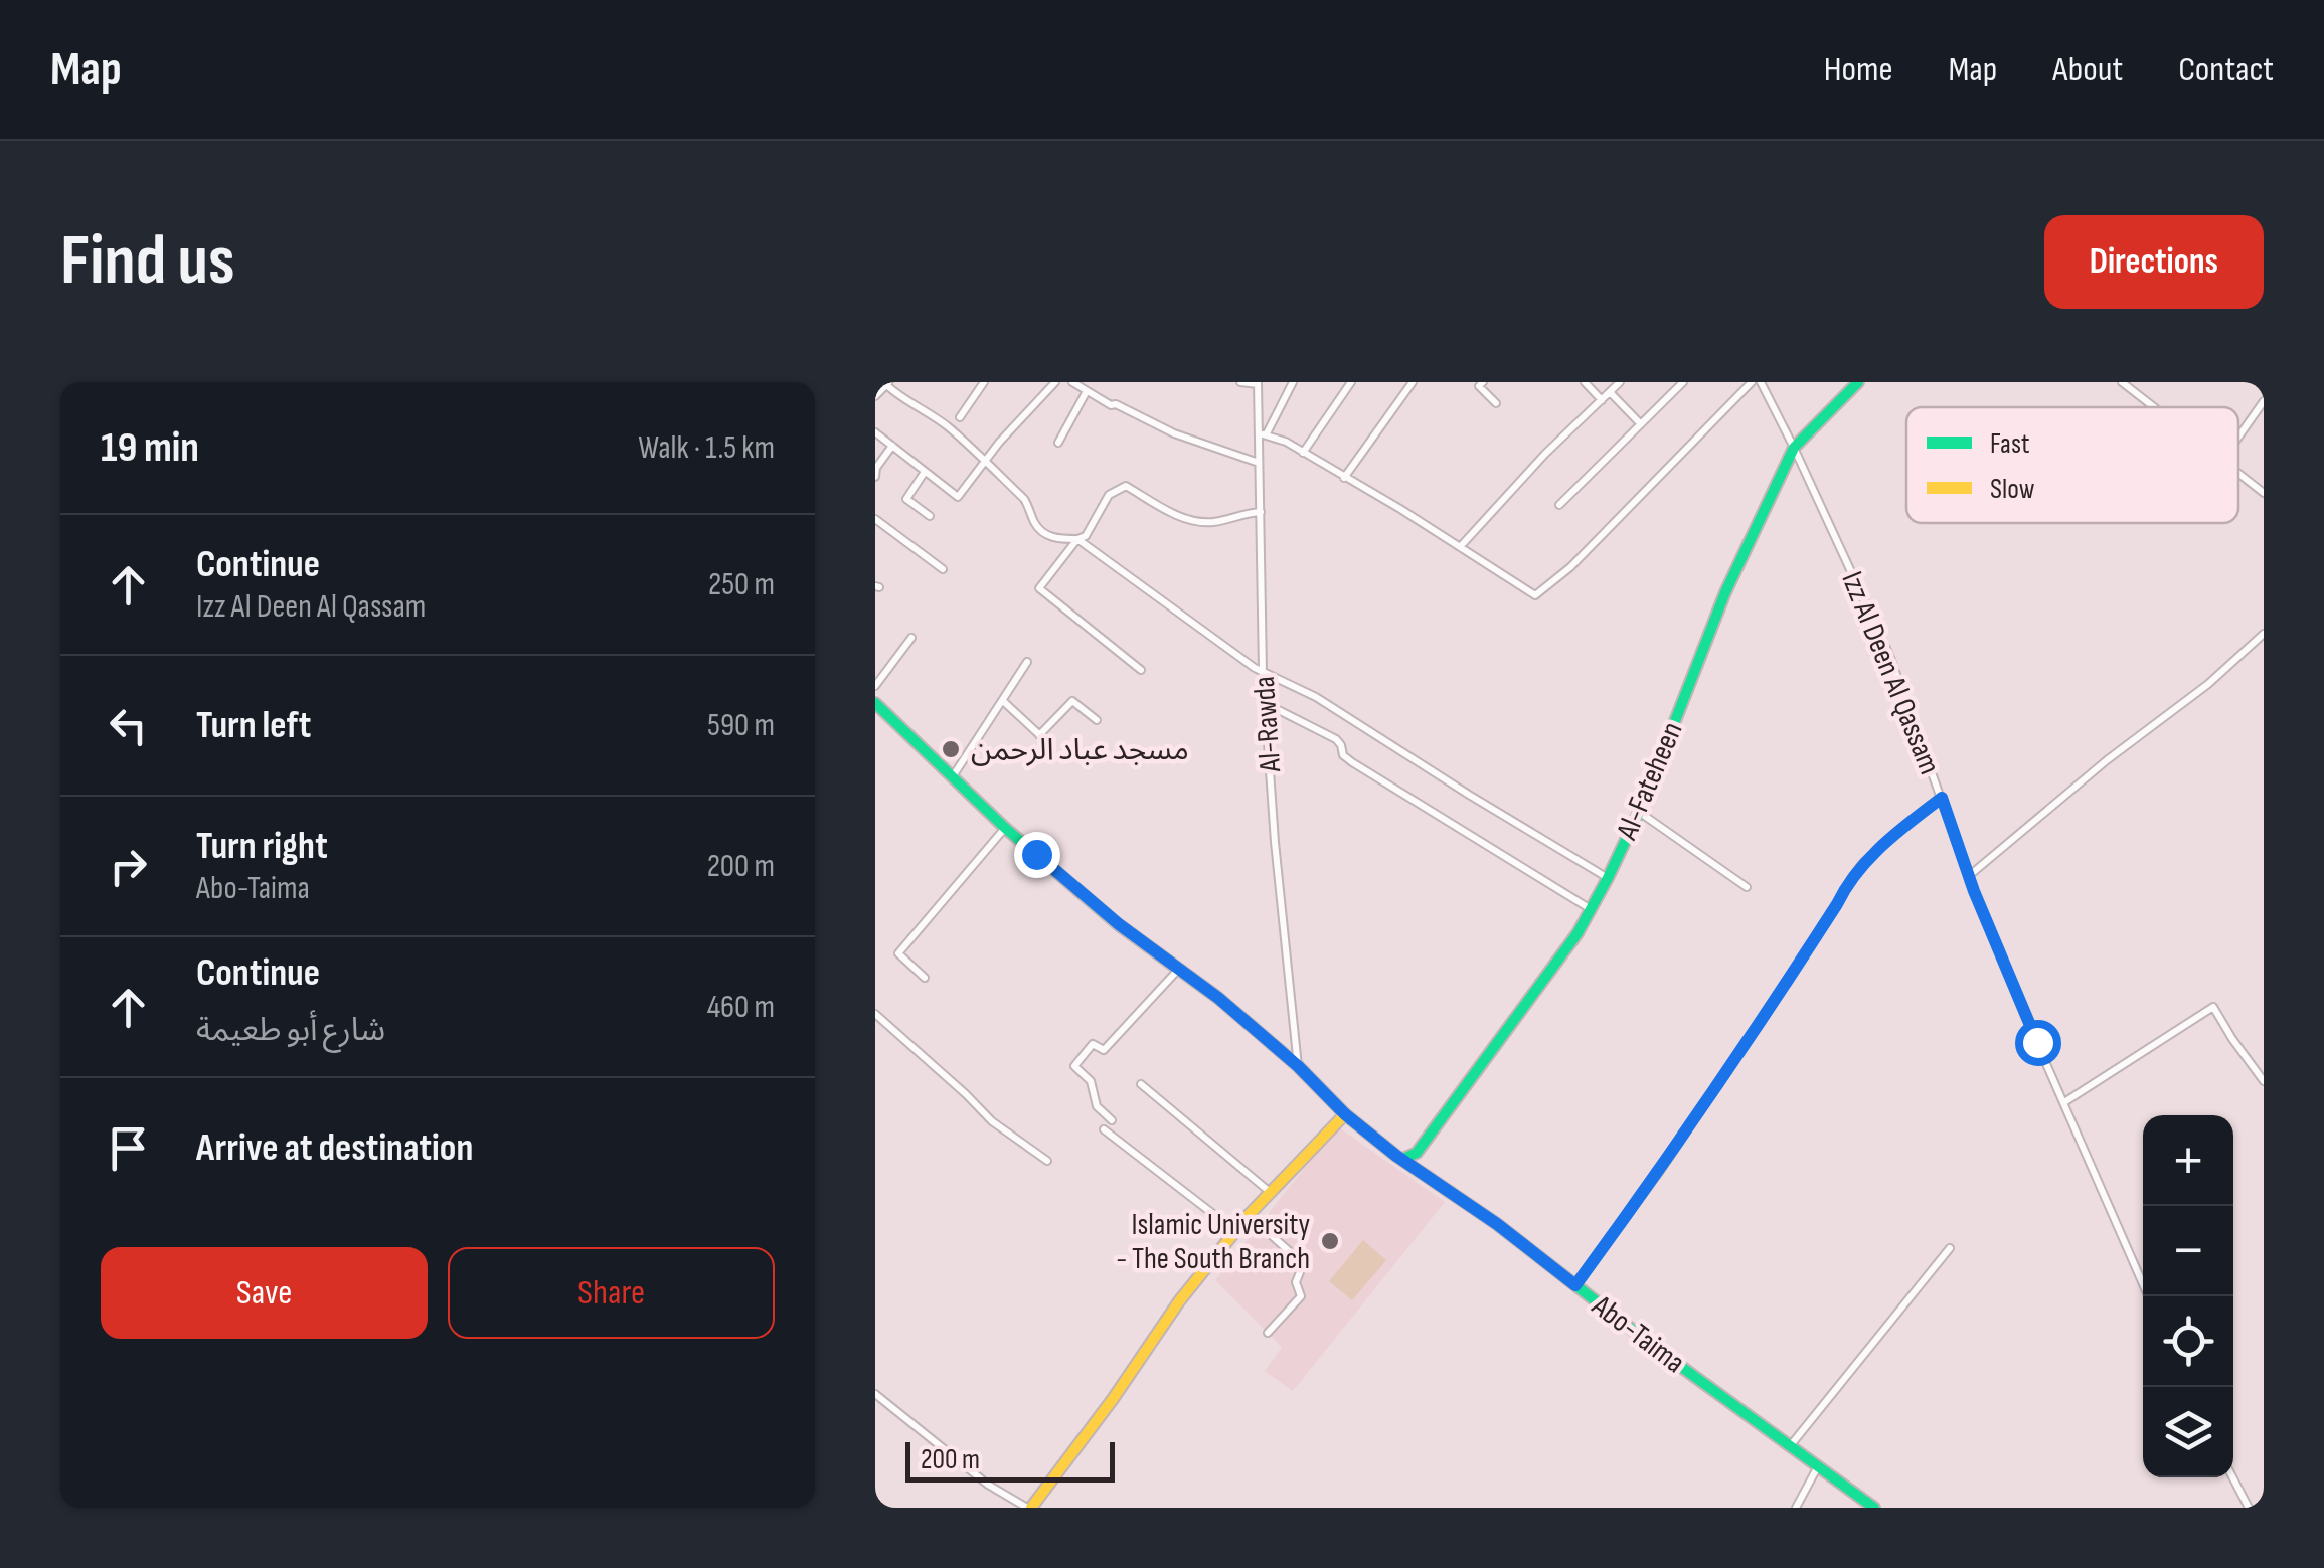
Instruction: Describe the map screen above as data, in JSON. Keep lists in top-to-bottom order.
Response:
{
  "streets": {
    "street": [
      "Izz Al Deen Al Qassam",
      "Al-Rawda",
      "Al-Fateheen",
      "Abo-Taima"
    ]
  },
  "crossings": [
    ["Izz Al Deen Al Qassam", "Al-Fateheen"],
    ["Al-Rawda", "Abo-Taima"],
    ["Al-Fateheen", "Abo-Taima"]
  ],
  "places": ["مسجد عباد الرحمن", "Islamic University - The South Branch"],
  "legend": ["Fast", "Slow"],
  "scale_bar": "200 m",
  "page": {
    "header": "Map",
    "nav": [
      "Home",
      "Map",
      "About",
      "Contact"
    ],
    "buttons": [
      "Directions",
      ["Save", "Share"]
    ],
    "title": "Find us",
    "heading": ["19 min", "Walk · 1.5 km"],
    "list": [
      ["Continue", "Izz Al Deen Al Qassam", "250 m"],
      ["Turn left", "590 m"],
      ["Turn right", "Abo-Taima", "200 m"],
      ["Continue", "شارع أبو طعيمة", "460 m"],
      "Arrive at destination"
    ],
    "map_buttons": ["+", "−"],
    "scale": "200 m"
  }
}
